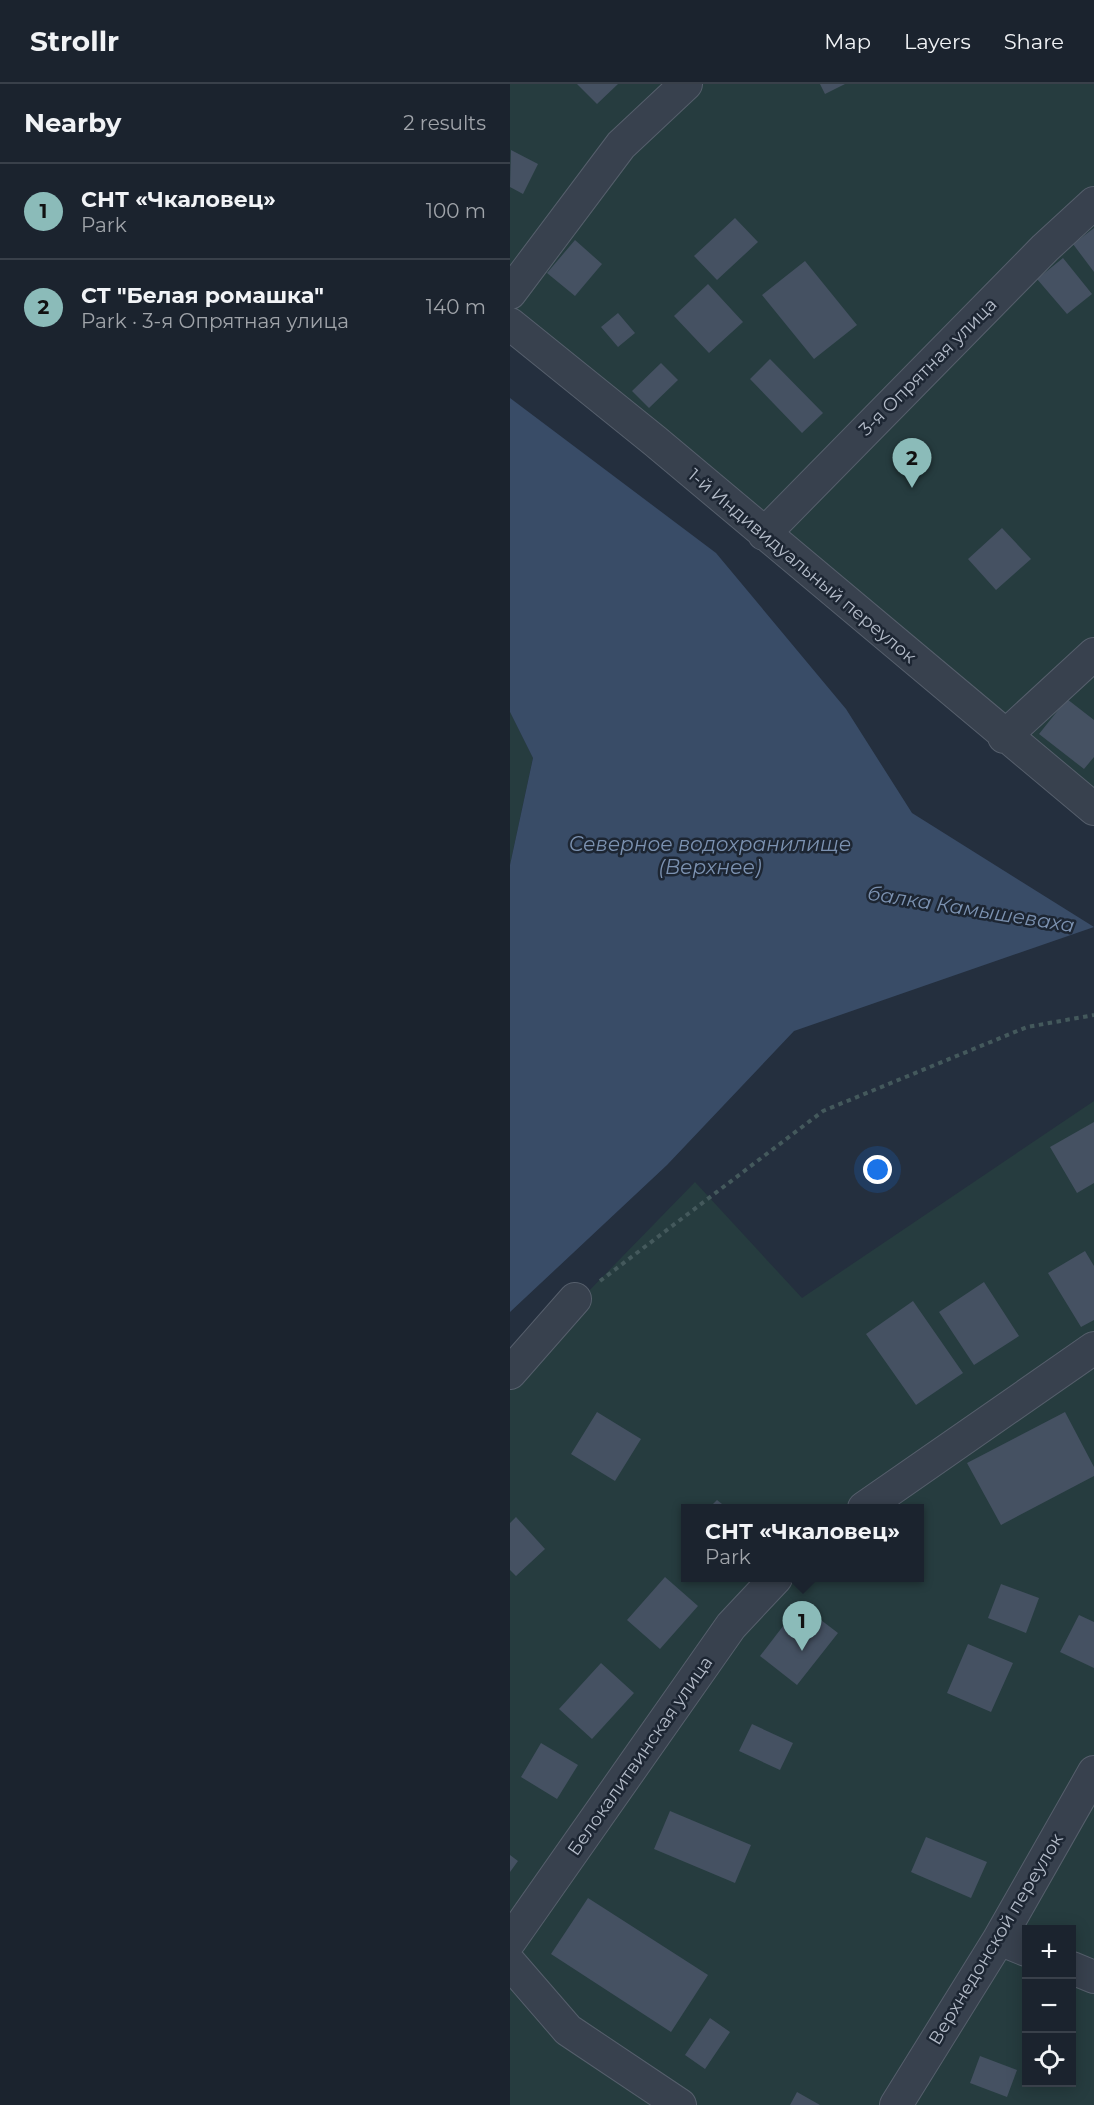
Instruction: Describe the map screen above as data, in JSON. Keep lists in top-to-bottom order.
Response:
{
  "streets": {
    "street": [
      "3-я Опрятная улица",
      "1-й Индивидуальный переулок",
      "Белокалитвинская улица",
      "Верхнедонской переулок"
    ]
  },
  "crossings": [
    ["3-я Опрятная улица", "1-й Индивидуальный переулок"]
  ],
  "water": ["Северное водохранилище (Верхнее)", "балка Камышеваха"],
  "page": {
    "header": "Strollr",
    "nav": ["Map", "Layers", "Share"],
    "heading": ["Nearby", "2 results"],
    "list": [
      {
        "mark": "1",
        "name": "СНТ «Чкаловец»",
        "note": "Park",
        "value": "100 m"
      },
      {
        "mark": "2",
        "name": "СТ \"Белая ромашка\"",
        "note": "Park · 3-я Опрятная улица",
        "value": "140 m"
      }
    ],
    "pins": ["2", "1"],
    "popup": ["СНТ «Чкаловец»", "Park"],
    "map_buttons": ["+", "−"]
  }
}
